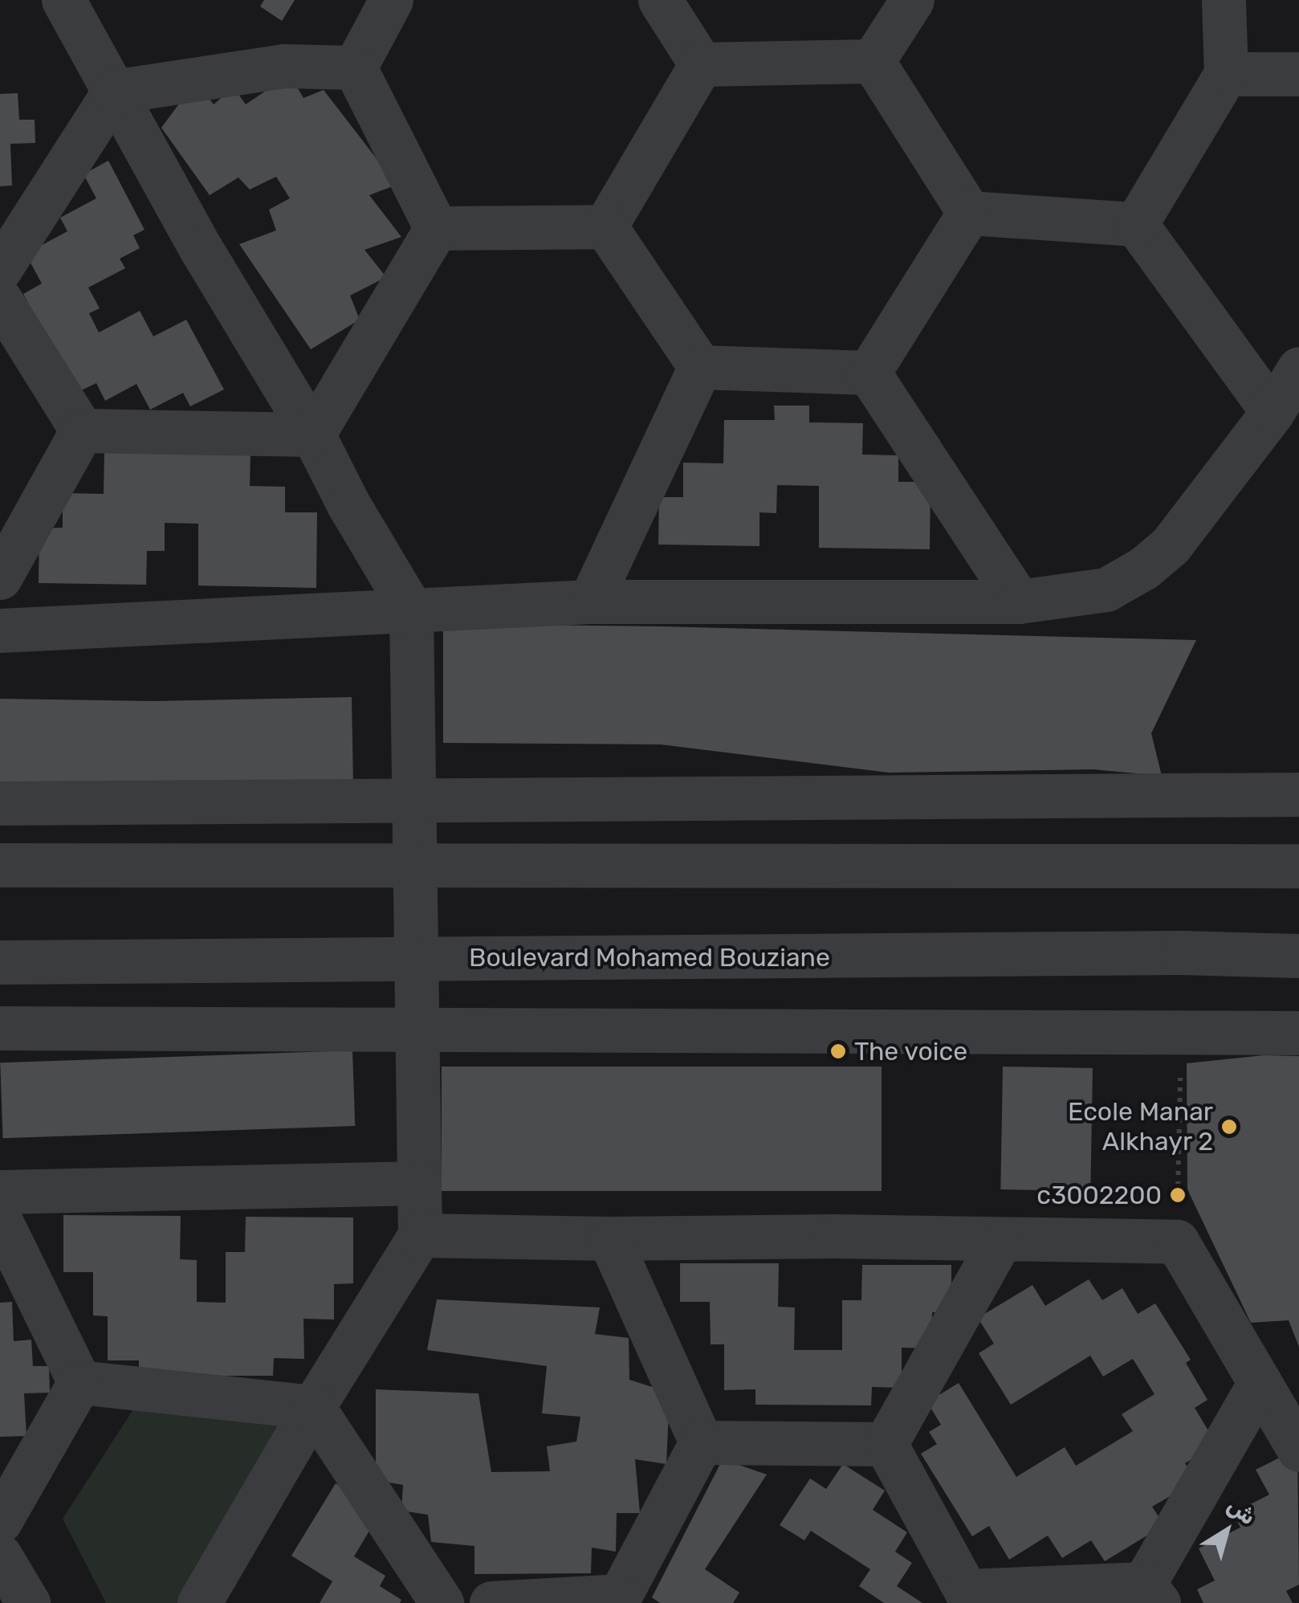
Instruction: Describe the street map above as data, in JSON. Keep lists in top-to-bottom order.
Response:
{
  "streets": {
    "street": ["Boulevard Mohamed Bouziane"]
  },
  "places": ["The voice", "Ecole Manar Alkhayr 2", "c3002200"],
  "north": "top right"
}
